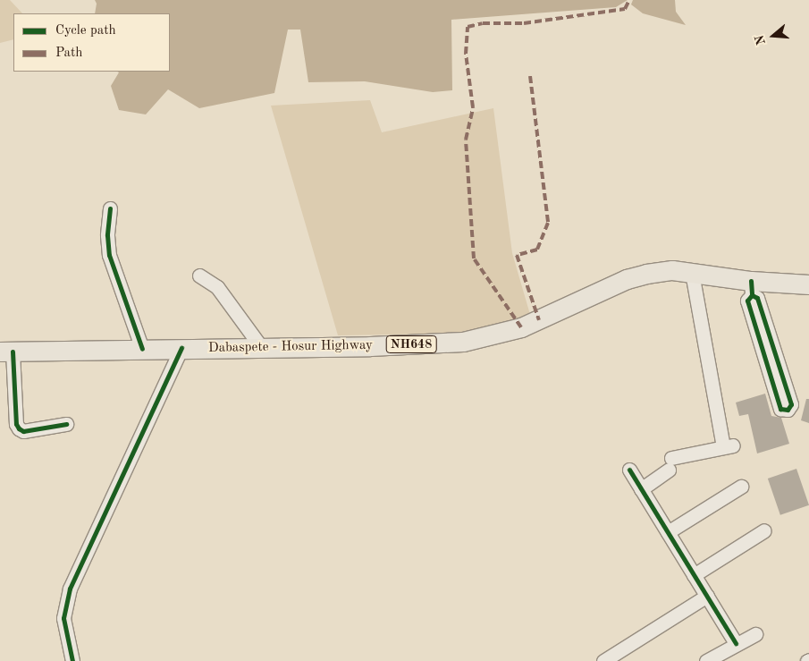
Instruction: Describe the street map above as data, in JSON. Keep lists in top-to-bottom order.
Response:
{
  "streets": {
    "highway": ["NH648", "Dabaspete - Hosur Highway"]
  },
  "legend": ["Cycle path", "Path"],
  "north": "left"
}
